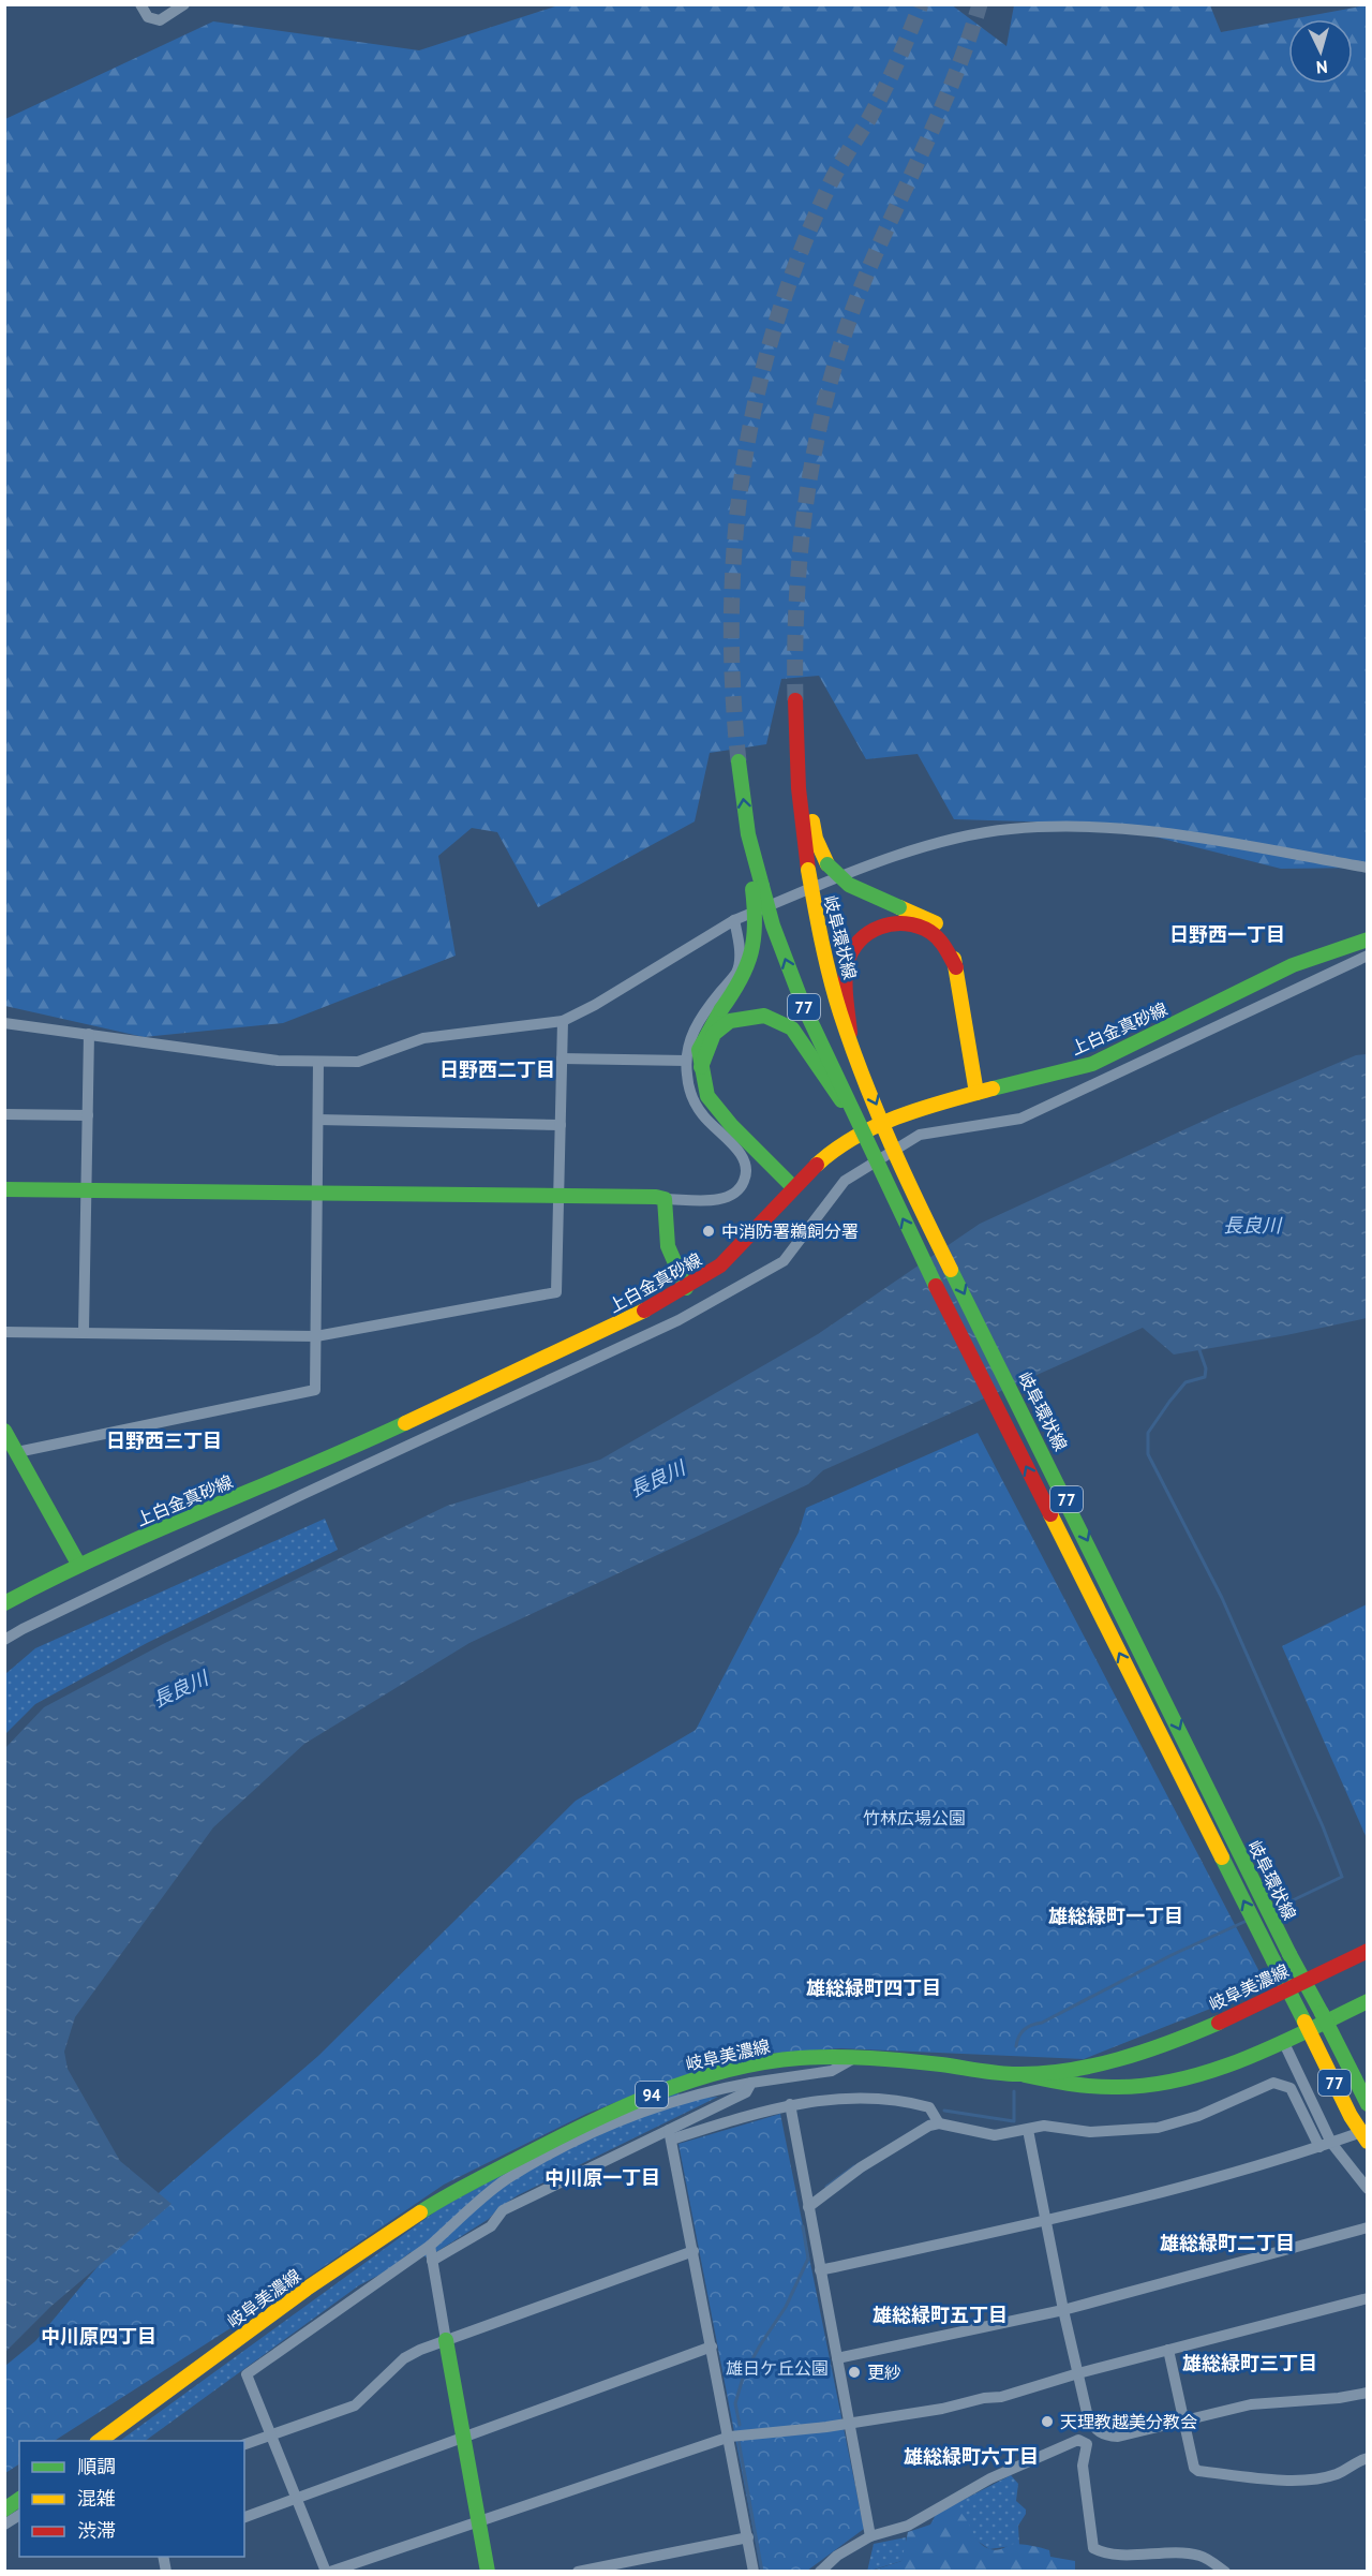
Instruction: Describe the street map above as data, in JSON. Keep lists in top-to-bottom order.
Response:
{
  "streets": {
    "main road": [
      "岐阜環状線",
      "77",
      "上白金真砂線",
      "岐阜美濃線",
      "94"
    ]
  },
  "crossings": [
    ["岐阜環状線", "77"],
    ["岐阜環状線", "岐阜美濃線"],
    ["77", "上白金真砂線"]
  ],
  "districts": [
    "日野西一丁目",
    "日野西二丁目",
    "日野西三丁目",
    "雄総緑町一丁目",
    "雄総緑町四丁目",
    "中川原一丁目",
    "雄総緑町二丁目",
    "雄総緑町五丁目",
    "中川原四丁目",
    "雄総緑町三丁目",
    "雄総緑町六丁目"
  ],
  "water": ["長良川"],
  "parks": ["竹林広場公園", "雄日ケ丘公園"],
  "places": ["中消防署鵜飼分署", "更紗", "天理教越美分教会"],
  "legend": ["順調", "混雑", "渋滞"],
  "north": "bottom"
}
